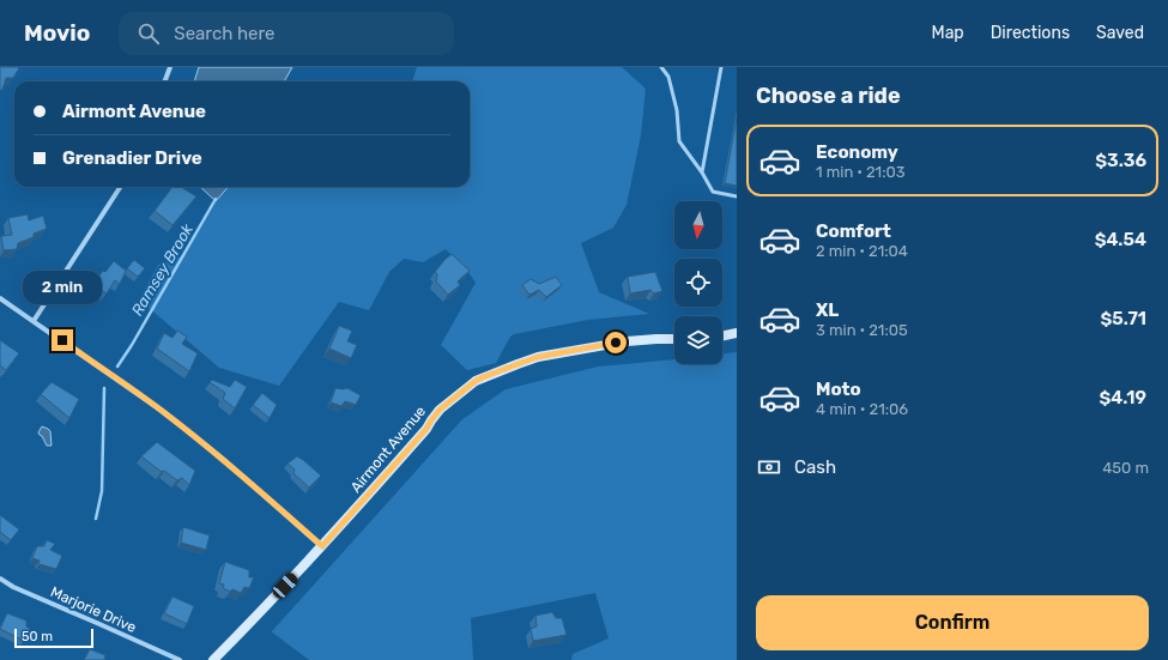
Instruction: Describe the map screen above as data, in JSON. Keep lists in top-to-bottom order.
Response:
{
  "streets": {
    "street": ["Airmont Avenue", "Marjorie Drive"]
  },
  "water": ["Ramsey Brook"],
  "scale_bar": "50 m",
  "north": "bottom",
  "page": {
    "header": "Movio",
    "search": "Search here",
    "nav": ["Map", "Directions", "Saved"],
    "heading": "Choose a ride",
    "banner": ["Airmont Avenue", "Grenadier Drive"],
    "list": [
      {
        "name": "Economy",
        "note": "1 min · 21:03",
        "value": "$3.36"
      },
      {
        "name": "Comfort",
        "note": "2 min · 21:04",
        "value": "$4.54"
      },
      {
        "name": "XL",
        "note": "3 min · 21:05",
        "value": "$5.71"
      },
      {
        "name": "Moto",
        "note": "4 min · 21:06",
        "value": "$4.19"
      }
    ],
    "bubble": "2 min",
    "pay": ["Cash", "450 m"],
    "buttons": "Confirm",
    "scale": "50 m"
  }
}
